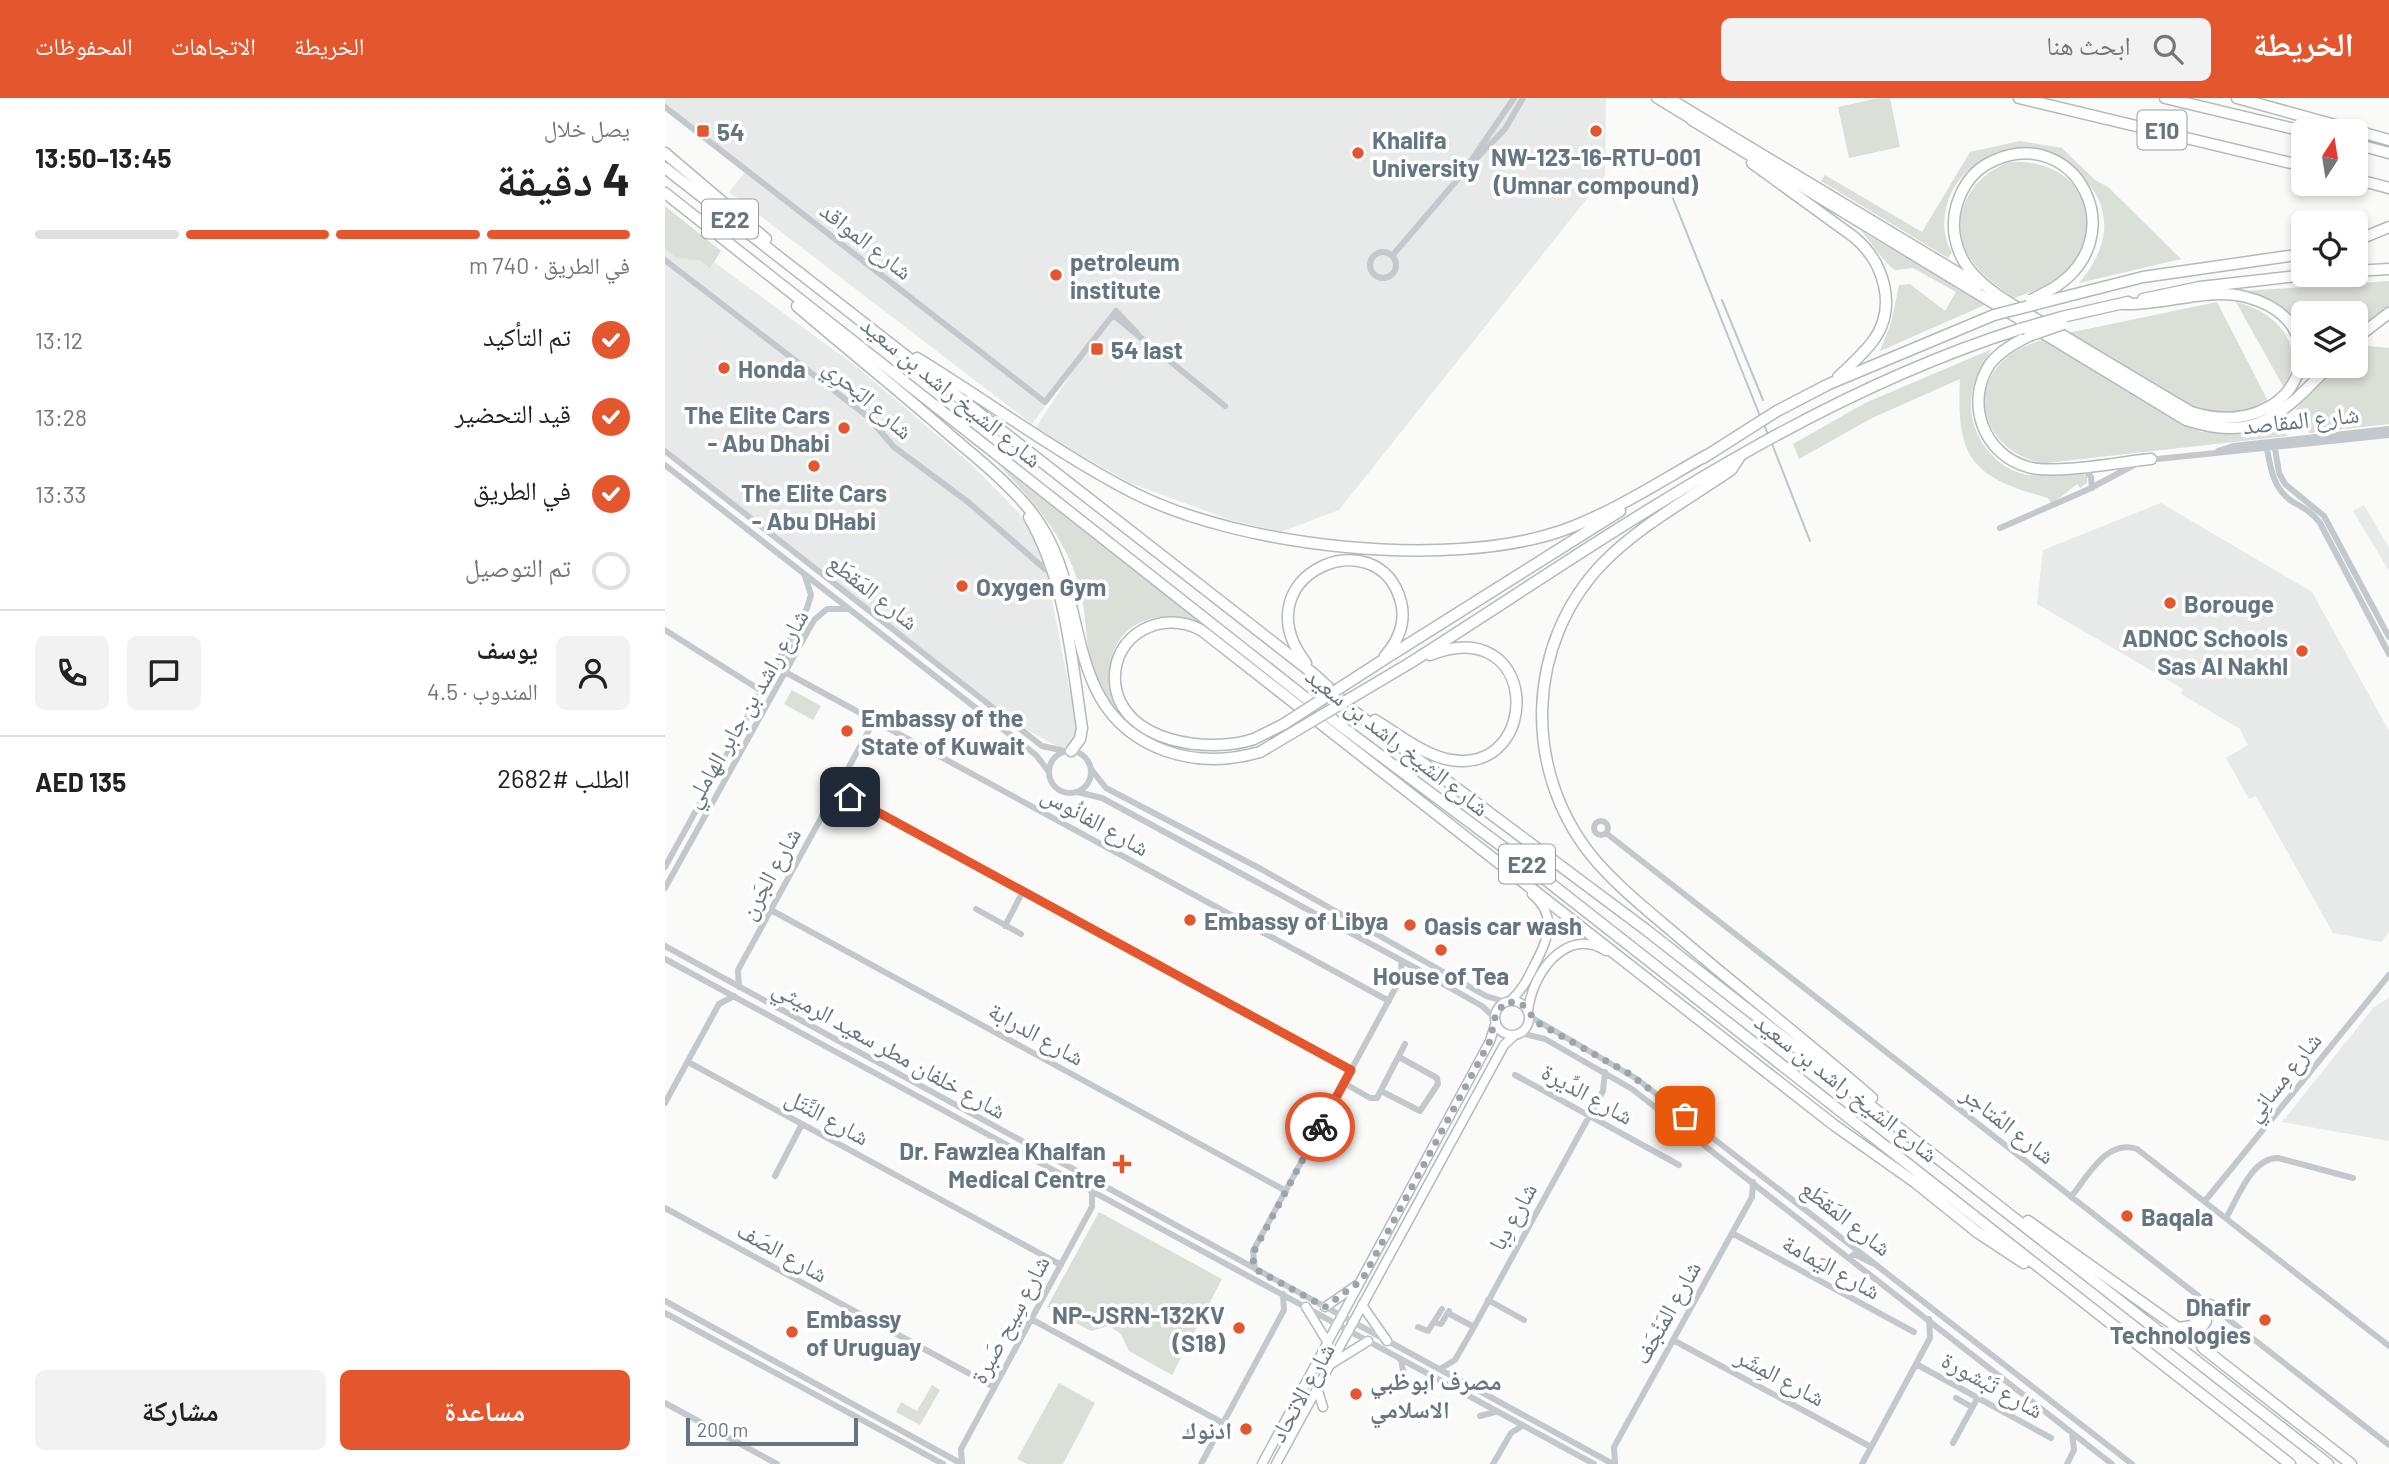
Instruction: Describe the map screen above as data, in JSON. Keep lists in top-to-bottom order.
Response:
{
  "streets": {
    "highway": ["E10", "E22", "شارع الشيخ راشد بن سعيد"],
    "main road": ["شارع الاتحاد"],
    "street": [
      "شارع المواقد",
      "شارع البَحرِي",
      "شارع المقاصد",
      "شارع المَقطَع",
      "شارع راشد بن جابر الهاملي",
      "شارع الفانُوس",
      "شارع الجَرن",
      "شارع الدرابة",
      "شارع خلفان مطر سعيد الرميثي",
      "شارع مِسانِي",
      "شارع الدِّيرة",
      "شارع النَّتَل",
      "شارع المُتاجر",
      "شارع دِبا",
      "شارع الصَف",
      "شارع اليَمامة",
      "شارع المَنْجَف",
      "شارع سِيح صَبرة",
      "شارع المِشَر",
      "شارع تَبْشورة"
    ]
  },
  "crossings": [
    ["شارع المَقطَع", "شارع راشد بن جابر الهاملي"],
    ["شارع المَقطَع", "شارع دِبا"],
    ["شارع المَقطَع", "شارع المَنْجَف"],
    ["شارع المَقطَع", "شارع الاتحاد"],
    ["شارع راشد بن جابر الهاملي", "شارع الفانُوس"],
    ["شارع الفانُوس", "شارع الجَرن"],
    ["شارع الجَرن", "شارع الدرابة"],
    ["شارع الجَرن", "شارع خلفان مطر سعيد الرميثي"],
    ["شارع خلفان مطر سعيد الرميثي", "شارع دِبا"],
    ["شارع خلفان مطر سعيد الرميثي", "شارع سِيح صَبرة"],
    ["شارع خلفان مطر سعيد الرميثي", "شارع الاتحاد"],
    ["شارع الدِّيرة", "شارع دِبا"],
    ["شارع النَّتَل", "شارع سِيح صَبرة"],
    ["شارع الصَف", "شارع سِيح صَبرة"],
    ["شارع اليَمامة", "شارع المَنْجَف"],
    ["شارع المَنْجَف", "شارع المِشَر"]
  ],
  "places": {
    "transit": ["54", "54 last"],
    "other": [
      "NW-123-16-RTU-001 (Umnar compound)",
      "Khalifa University",
      "petroleum institute",
      "Honda",
      "The Elite Cars - Abu Dhabi",
      "The Elite Cars - Abu DHabi",
      "Oxygen Gym",
      "Borouge",
      "ADNOC Schools Sas Al Nakhl",
      "Embassy of the State of Kuwait",
      "Embassy of Libya",
      "Oasis car wash",
      "House of Tea",
      "Baqala",
      "Dhafir Technologies",
      "NP-JSRN-132KV (S18)",
      "Embassy of Uruguay",
      "مصرف ابوظبي الاسلامي",
      "ادنوك"
    ],
    "health": ["Dr. Fawzlea Khalfan Medical Centre"]
  },
  "scale_bar": "200 m",
  "north": "top",
  "page": {
    "header": "الخريطة",
    "search": "ابحث هنا",
    "nav": ["الخريطة", "الاتجاهات", "المحفوظات"],
    "heading": ["4 دقيقة", "يصل خلال", "13:45–13:50"],
    "panel": [
      "يوسف",
      "المندوب · 4.5",
      "الطلب #2682",
      "AED 135"
    ],
    "bar": "في الطريق · 740 m",
    "list": [
      ["تم التأكيد", "13:12"],
      ["قيد التحضير", "13:28"],
      ["في الطريق", "13:33"],
      "تم التوصيل"
    ],
    "buttons": ["مساعدة", "مشاركة"],
    "scale": "200 m"
  }
}
